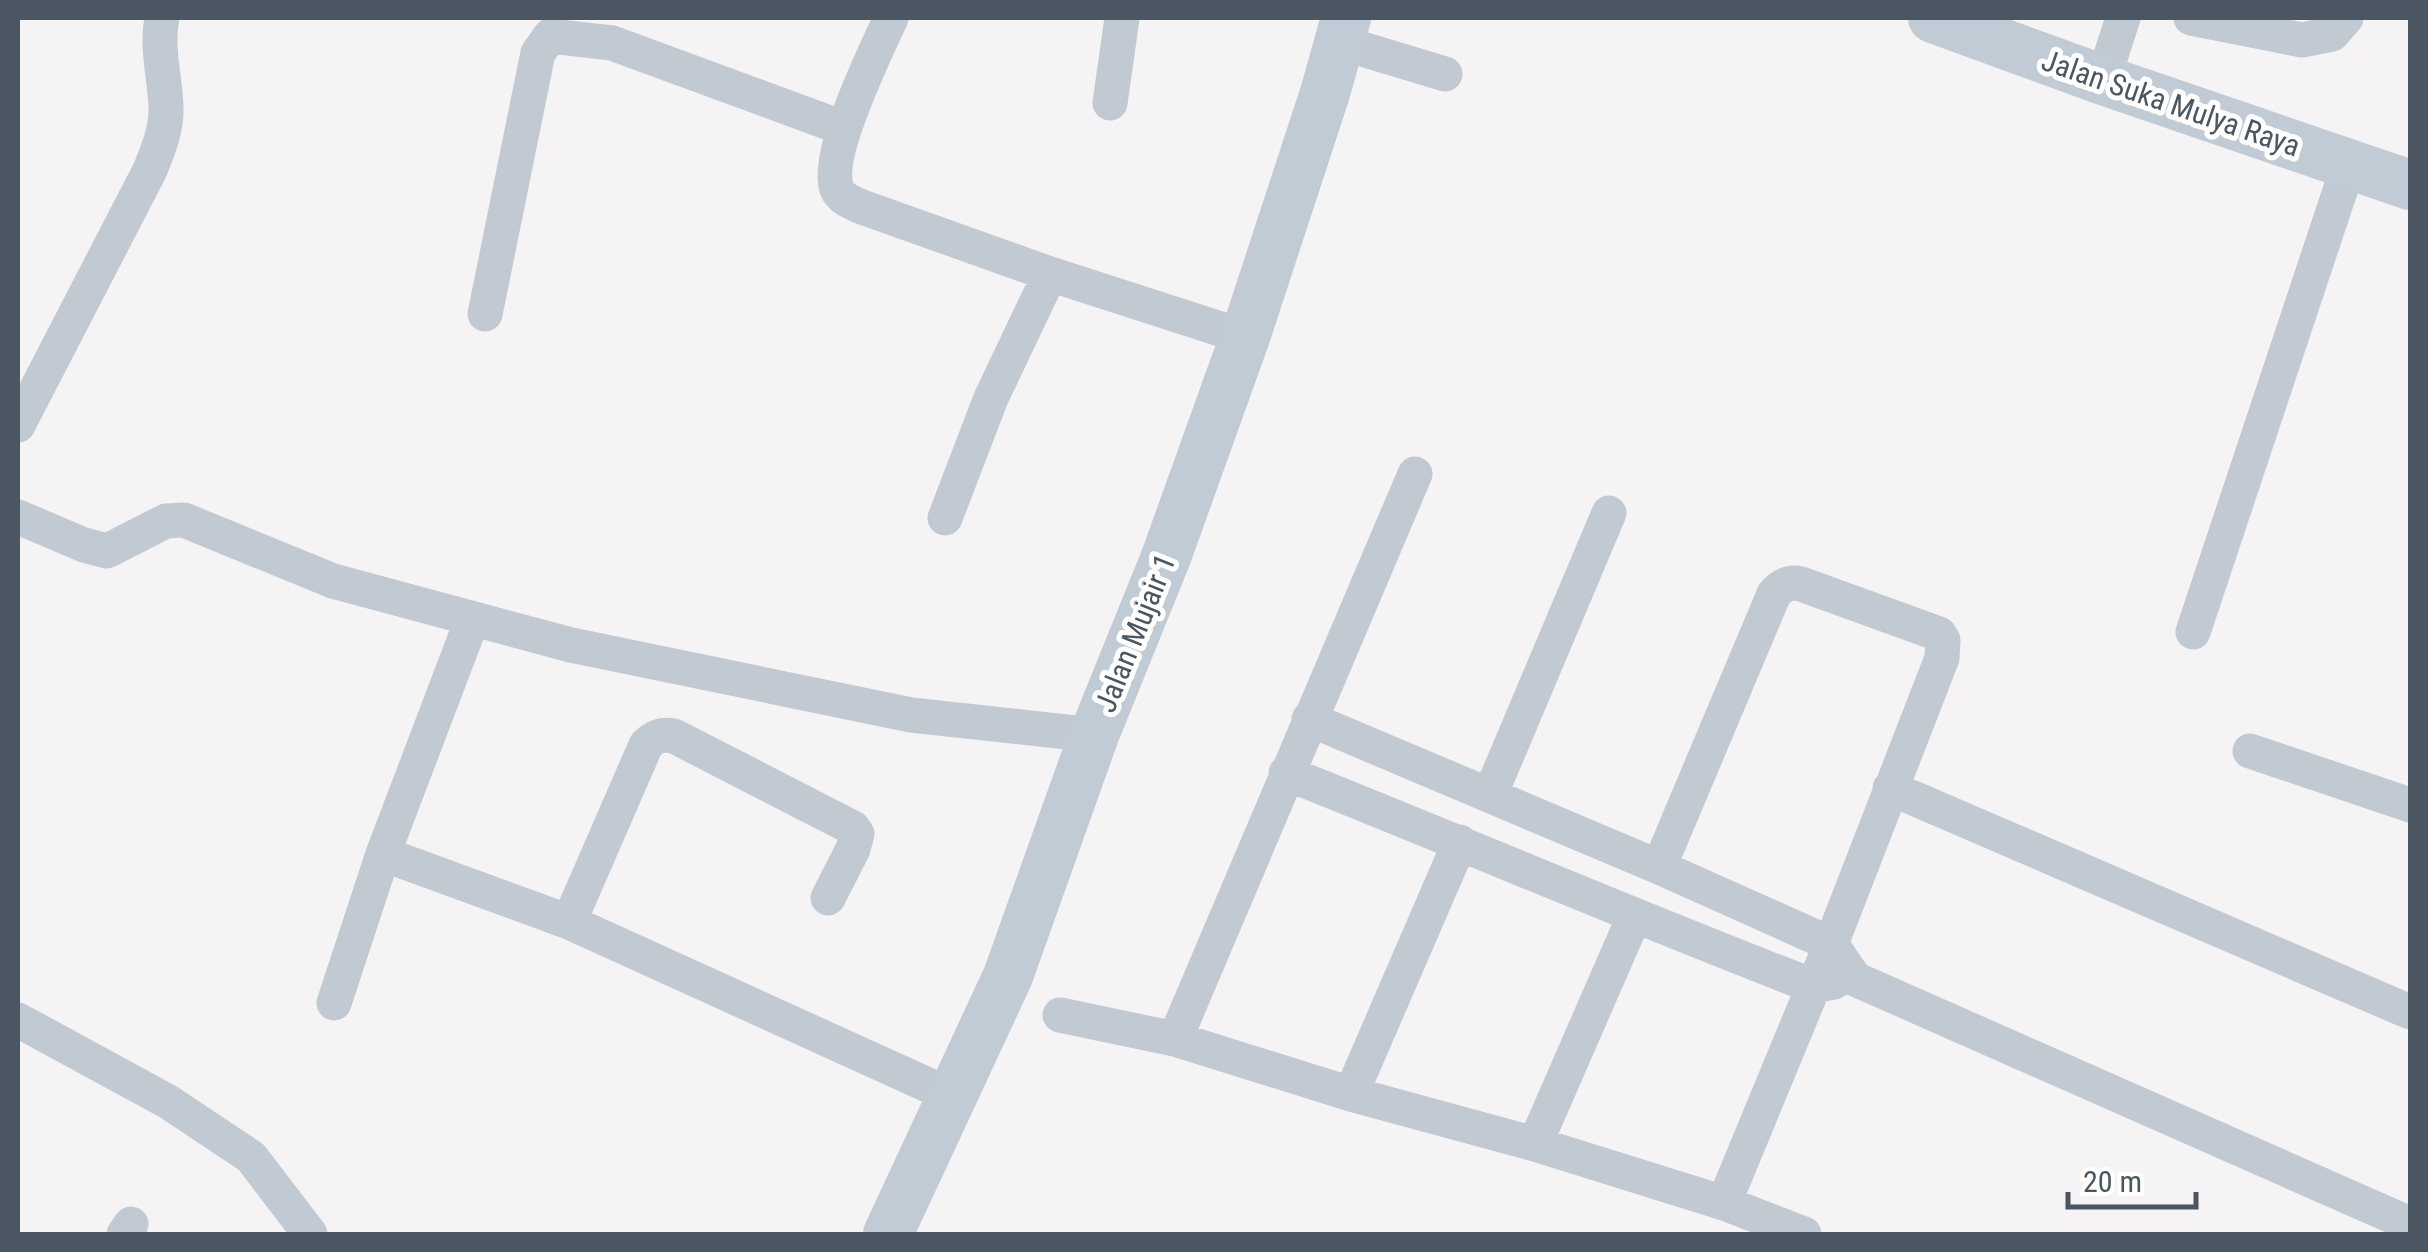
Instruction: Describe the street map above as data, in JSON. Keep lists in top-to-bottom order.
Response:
{
  "streets": {
    "street": ["Jalan Suka Mulya Raya", "Jalan Mujair 1"]
  },
  "scale_bar": "20 m"
}
